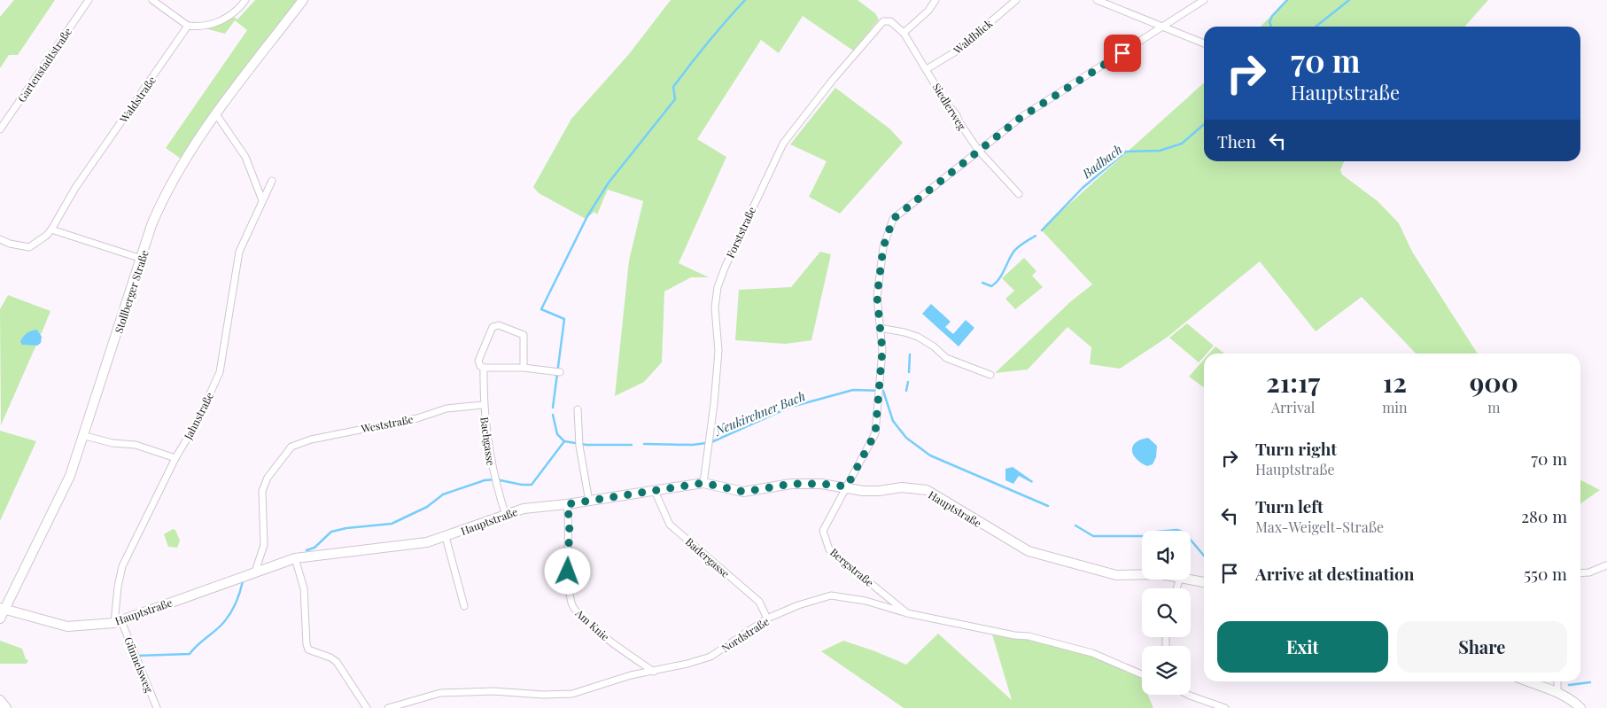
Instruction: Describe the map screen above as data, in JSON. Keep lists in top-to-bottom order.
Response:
{
  "streets": {
    "street": [
      "Waldblick",
      "Gartenstadtstraße",
      "Waldstraße",
      "Siedlerweg",
      "Forststraße",
      "Stollberger Straße",
      "Jahnstraße",
      "Weststraße",
      "Bachgasse",
      "Hauptstraße",
      "Badergasse",
      "Bergstraße",
      "Am Knie",
      "Nordstraße",
      "Günnelsweg"
    ]
  },
  "crossings": [
    ["Waldblick", "Siedlerweg"],
    ["Siedlerweg", "Forststraße"],
    ["Siedlerweg", "Bergstraße"],
    ["Forststraße", "Hauptstraße"],
    ["Stollberger Straße", "Hauptstraße"],
    ["Jahnstraße", "Hauptstraße"],
    ["Jahnstraße", "Günnelsweg"],
    ["Weststraße", "Bachgasse"],
    ["Weststraße", "Hauptstraße"],
    ["Bachgasse", "Hauptstraße"],
    ["Hauptstraße", "Badergasse"],
    ["Hauptstraße", "Bergstraße"],
    ["Hauptstraße", "Am Knie"],
    ["Hauptstraße", "Günnelsweg"],
    ["Badergasse", "Nordstraße"],
    ["Bergstraße", "Nordstraße"],
    ["Am Knie", "Nordstraße"]
  ],
  "water": ["Badbach", "Neukirchner Bach"],
  "page": {
    "turn": ["70 m", "Hauptstraße"],
    "then": "Then",
    "eta": [
      "21:17",
      "Arrival",
      "12",
      "min",
      "900",
      "m"
    ],
    "list": [
      {
        "name": "Turn right",
        "note": "Hauptstraße",
        "value": "70 m"
      },
      {
        "name": "Turn left",
        "note": "Max-Weigelt-Straße",
        "value": "280 m"
      },
      {
        "name": "Arrive at destination",
        "value": "550 m"
      }
    ],
    "buttons": ["Exit", "Share"]
  }
}
